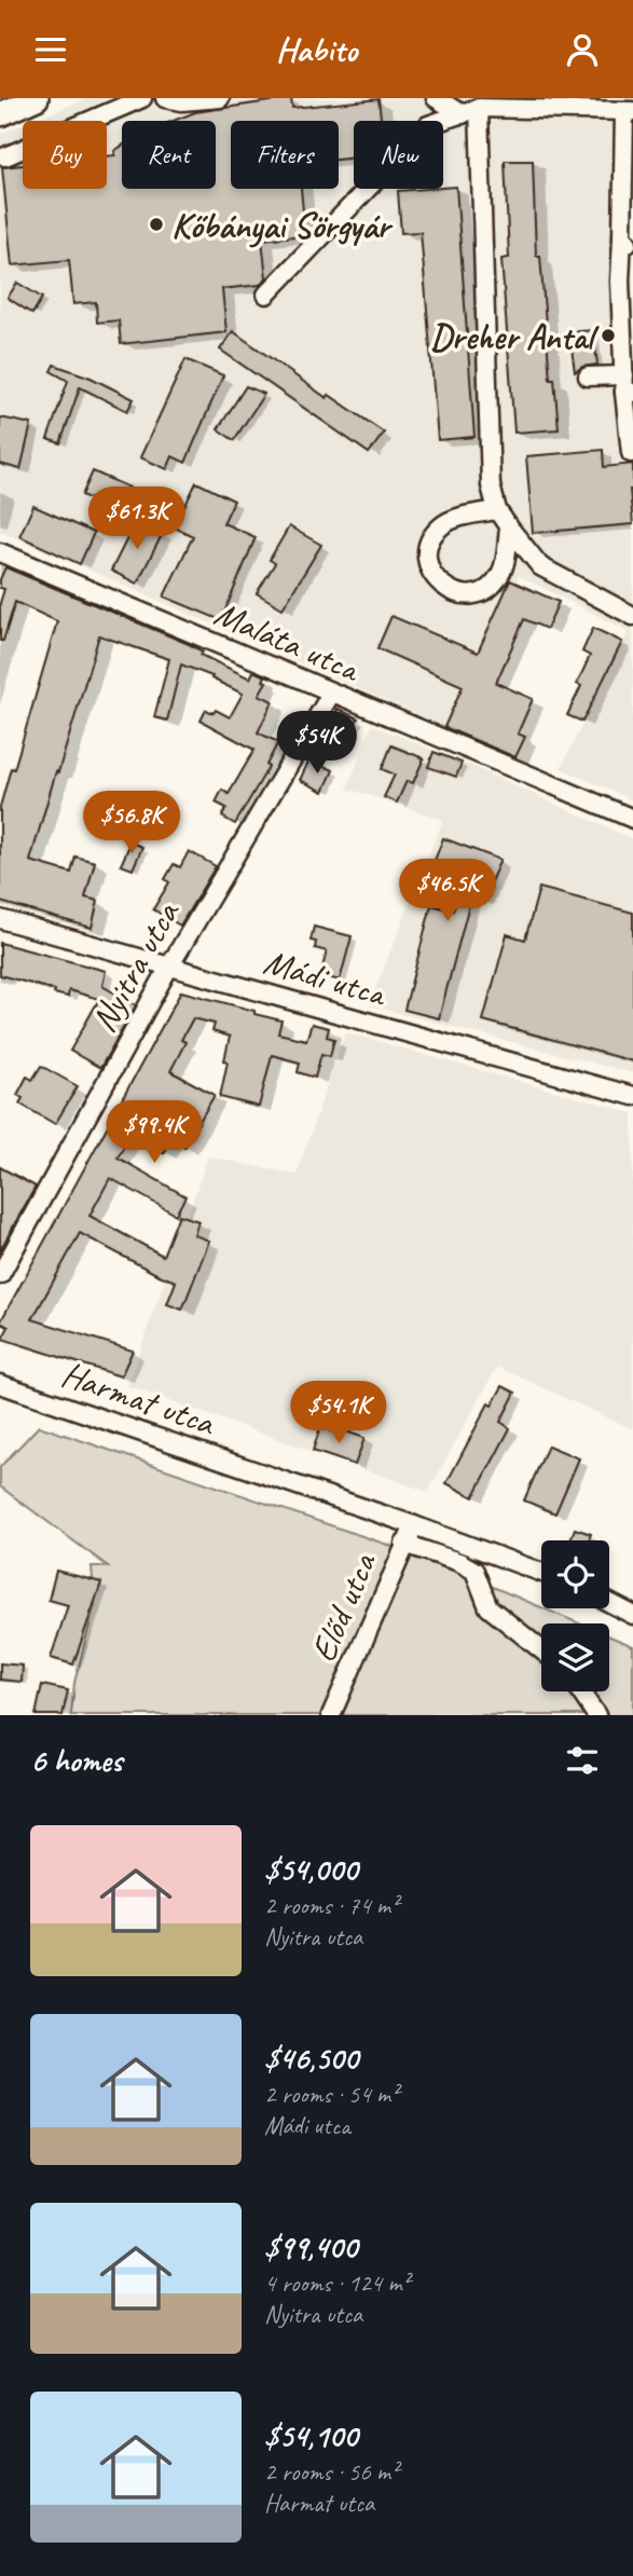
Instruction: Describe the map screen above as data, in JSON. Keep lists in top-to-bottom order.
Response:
{
  "streets": {
    "street": [
      "Maláta utca",
      "Nyitra utca",
      "Mádi utca",
      "Harmat utca",
      "Előd utca"
    ]
  },
  "crossings": [
    ["Maláta utca", "Nyitra utca"],
    ["Nyitra utca", "Mádi utca"],
    ["Harmat utca", "Előd utca"]
  ],
  "places": ["Kőbányai Sörgyár", "Dreher Antal"],
  "page": {
    "header": "Habito",
    "chip": [
      "Buy",
      "Rent",
      "Filters",
      "New"
    ],
    "price": [
      "$61.3K",
      "$54K",
      "$56.8K",
      "$46.5K",
      "$99.4K",
      "$54.1K"
    ],
    "heading": "6 homes",
    "list": [
      {
        "name": "$54,000",
        "note": "2 rooms · 74 m² · Nyitra utca"
      },
      {
        "name": "$46,500",
        "note": "2 rooms · 54 m² · Mádi utca"
      },
      {
        "name": "$99,400",
        "note": "4 rooms · 124 m² · Nyitra utca"
      },
      {
        "name": "$54,100",
        "note": "2 rooms · 56 m² · Harmat utca"
      }
    ]
  }
}
